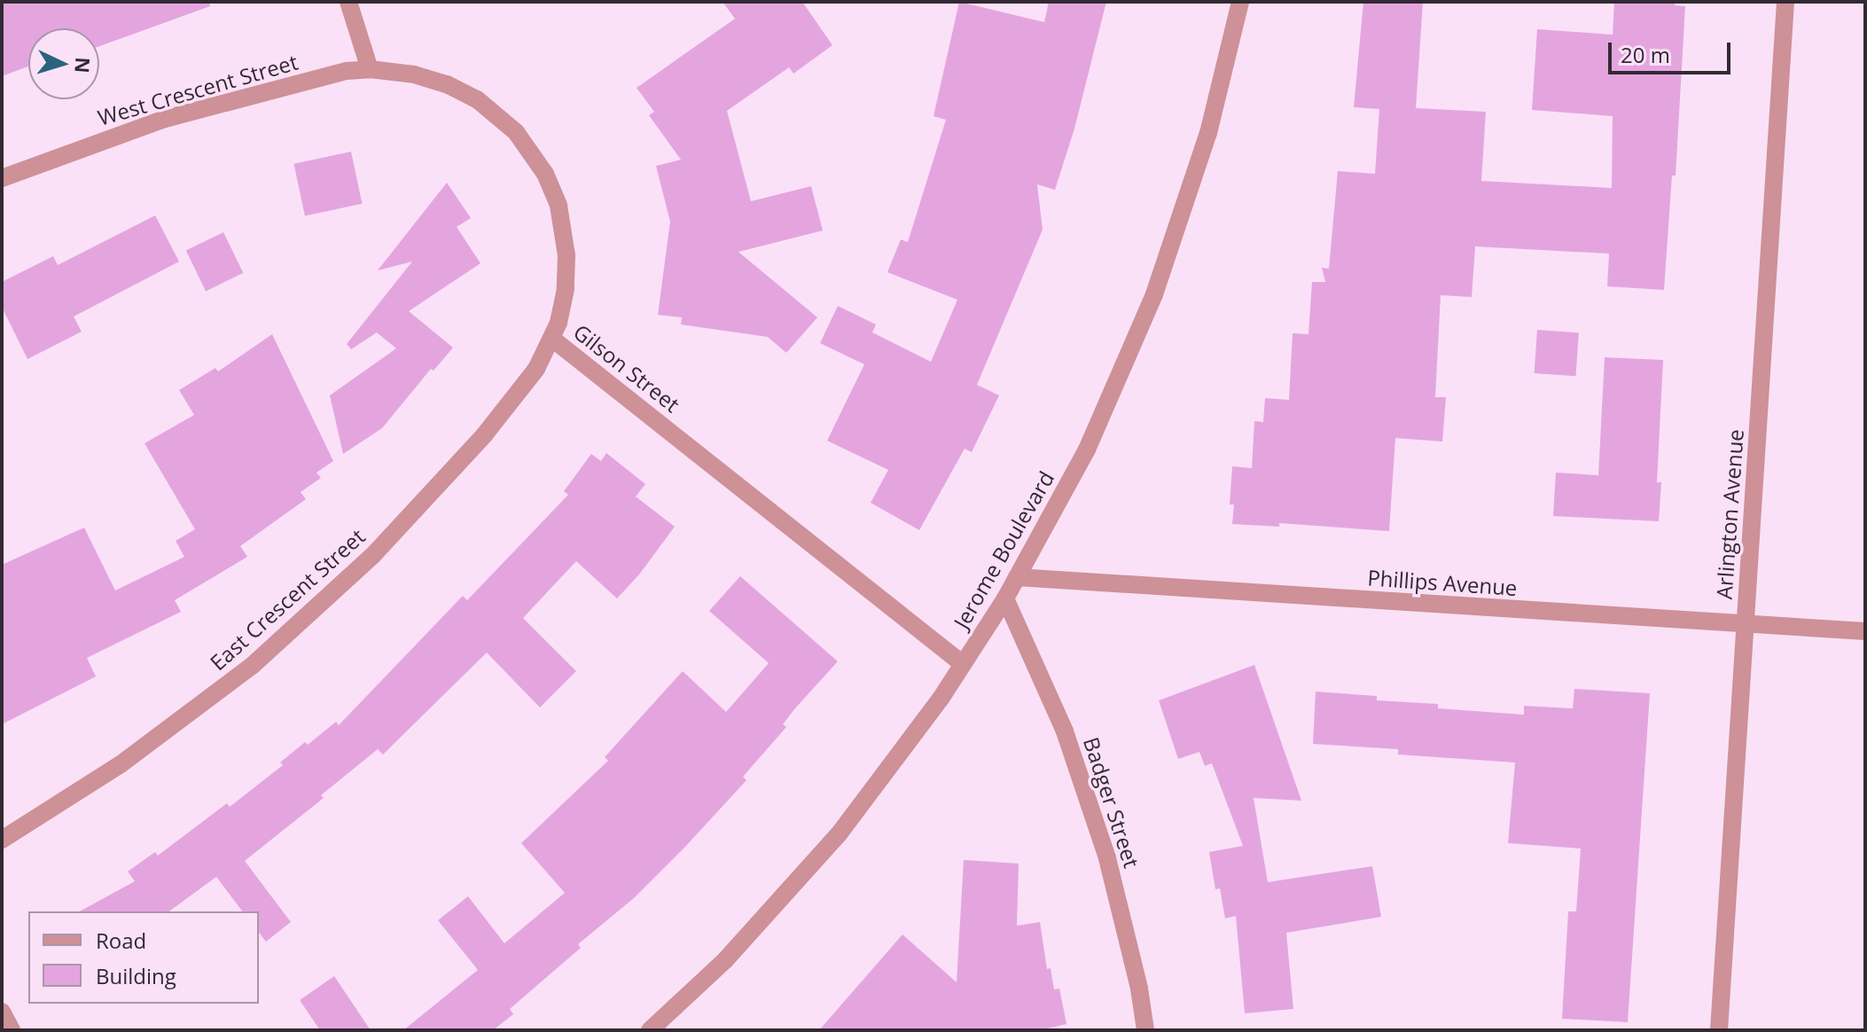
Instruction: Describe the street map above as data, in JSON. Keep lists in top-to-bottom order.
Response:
{
  "streets": {
    "street": [
      "West Crescent Street",
      "Gilson Street",
      "Arlington Avenue",
      "Jerome Boulevard",
      "Phillips Avenue",
      "East Crescent Street",
      "Badger Street"
    ]
  },
  "crossings": [
    ["West Crescent Street", "Gilson Street"],
    ["Gilson Street", "Jerome Boulevard"],
    ["Gilson Street", "East Crescent Street"],
    ["Arlington Avenue", "Phillips Avenue"],
    ["Jerome Boulevard", "Phillips Avenue"],
    ["Jerome Boulevard", "Badger Street"]
  ],
  "legend": ["Road", "Building"],
  "scale_bar": "20 m",
  "north": "right"
}
